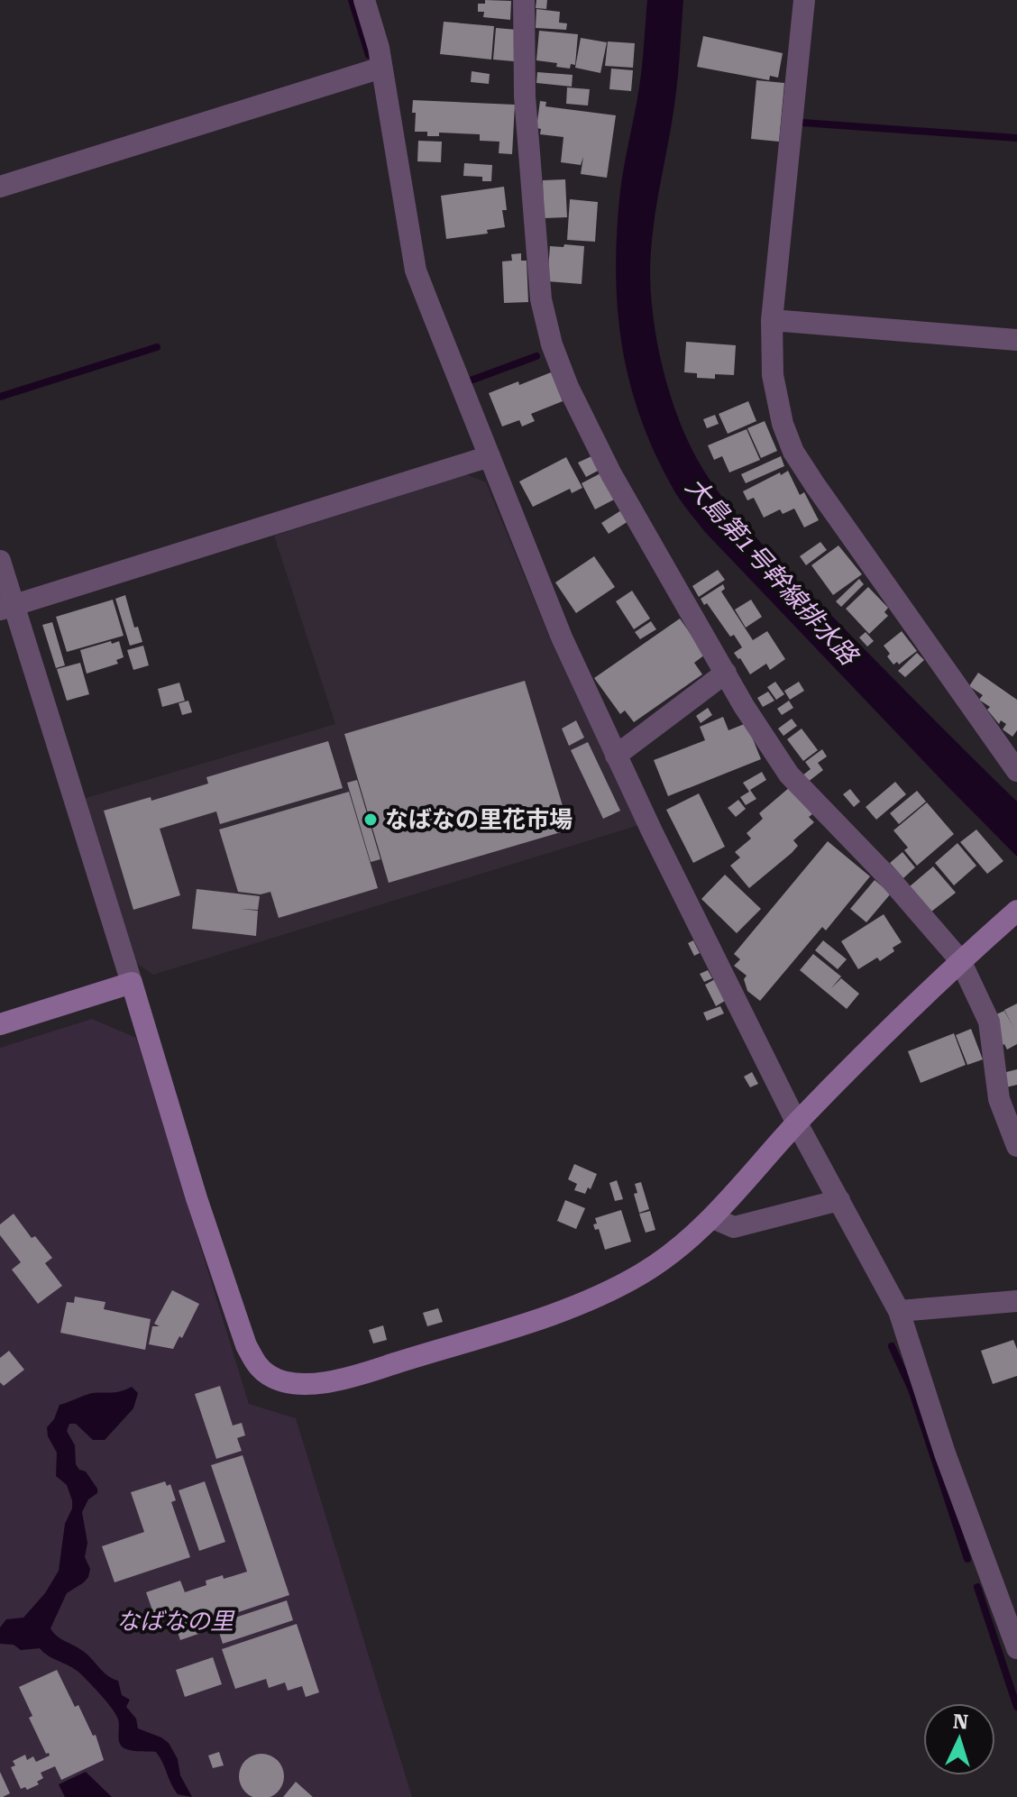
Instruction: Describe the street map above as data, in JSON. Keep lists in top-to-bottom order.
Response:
{
  "water": ["大島第1号幹線排水路"],
  "parks": ["なばなの里"],
  "places": ["なばなの里花市場"],
  "north": "top"
}
